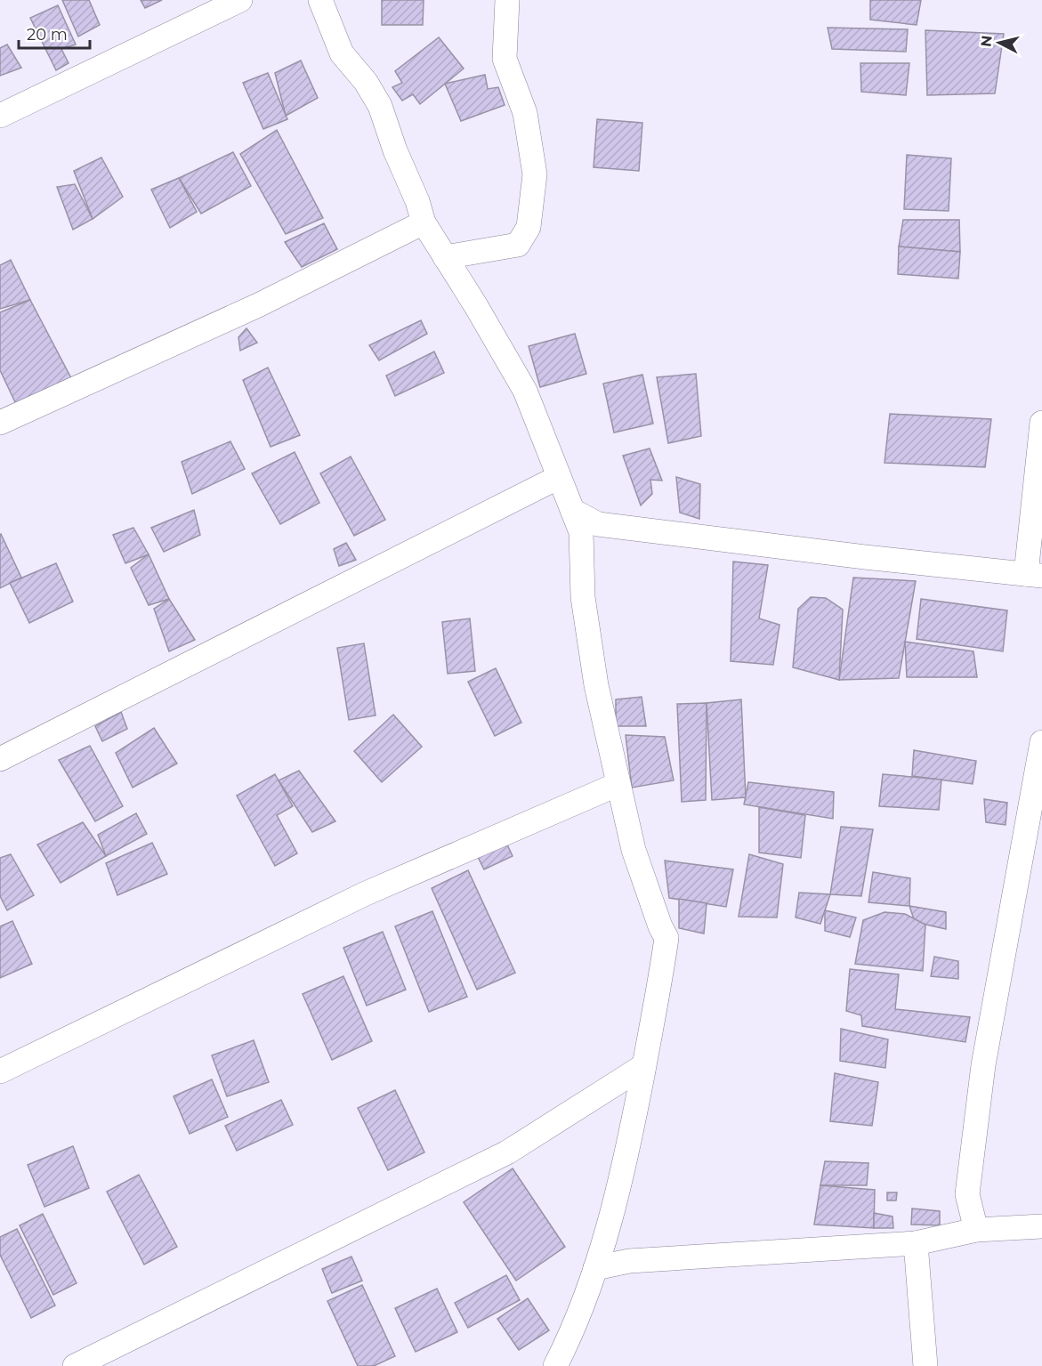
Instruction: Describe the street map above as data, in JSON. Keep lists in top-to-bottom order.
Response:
{
  "scale_bar": "20 m",
  "north": "left"
}
